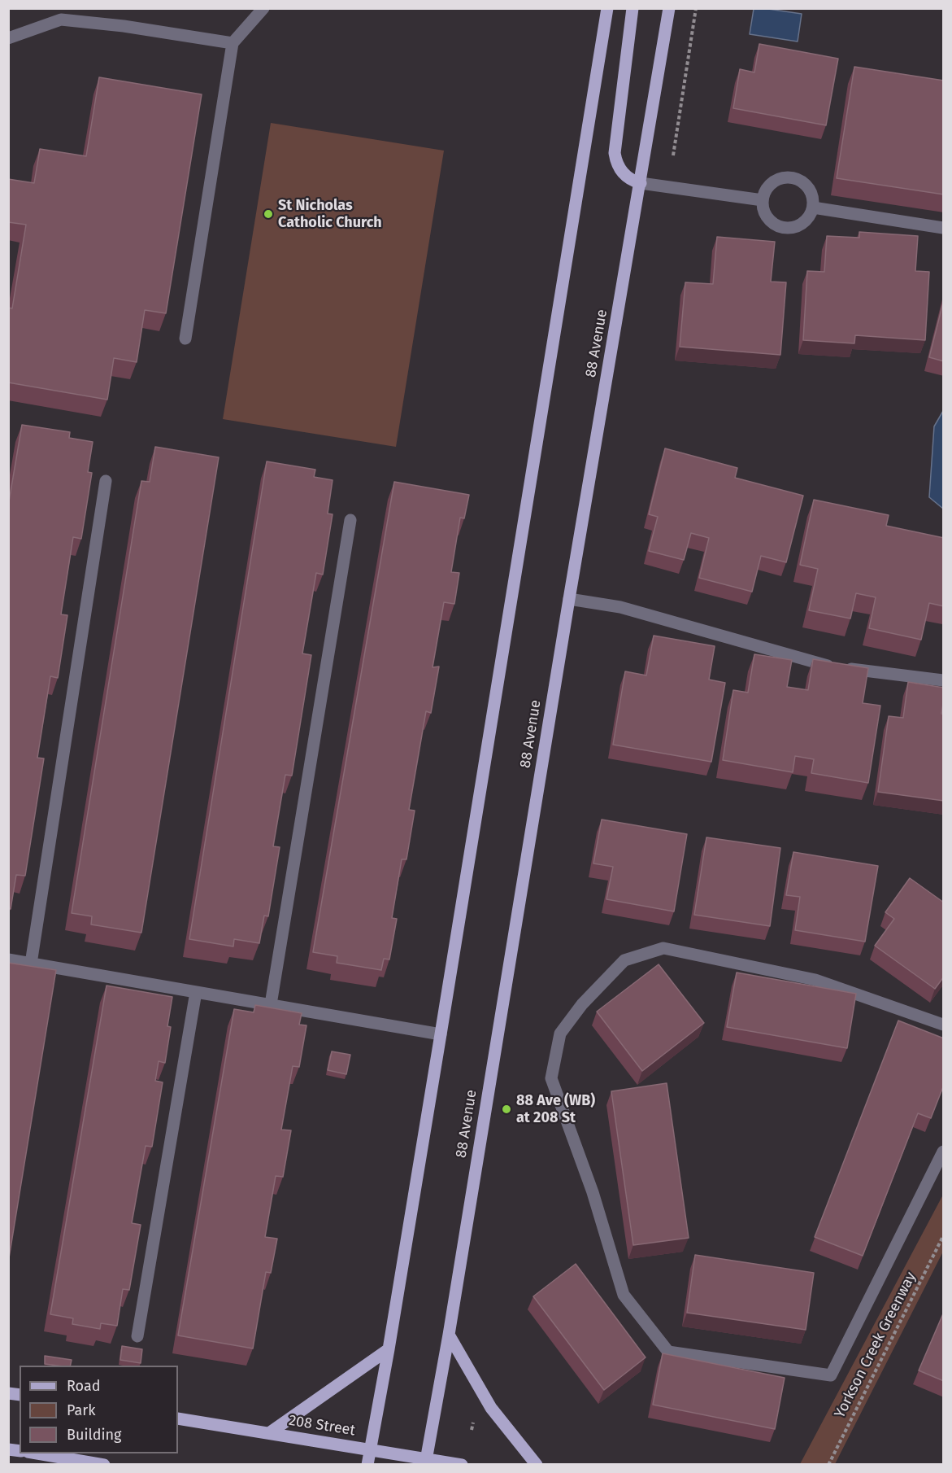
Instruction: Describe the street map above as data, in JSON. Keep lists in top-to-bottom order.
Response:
{
  "streets": {
    "main road": ["88 Avenue", "208 Street"],
    "path": ["Yorkson Creek Greenway"]
  },
  "crossings": [
    ["88 Avenue", "208 Street"]
  ],
  "places": ["St Nicholas Catholic Church", "88 Ave (WB) at 208 St"],
  "legend": ["Road", "Park", "Building"]
}
